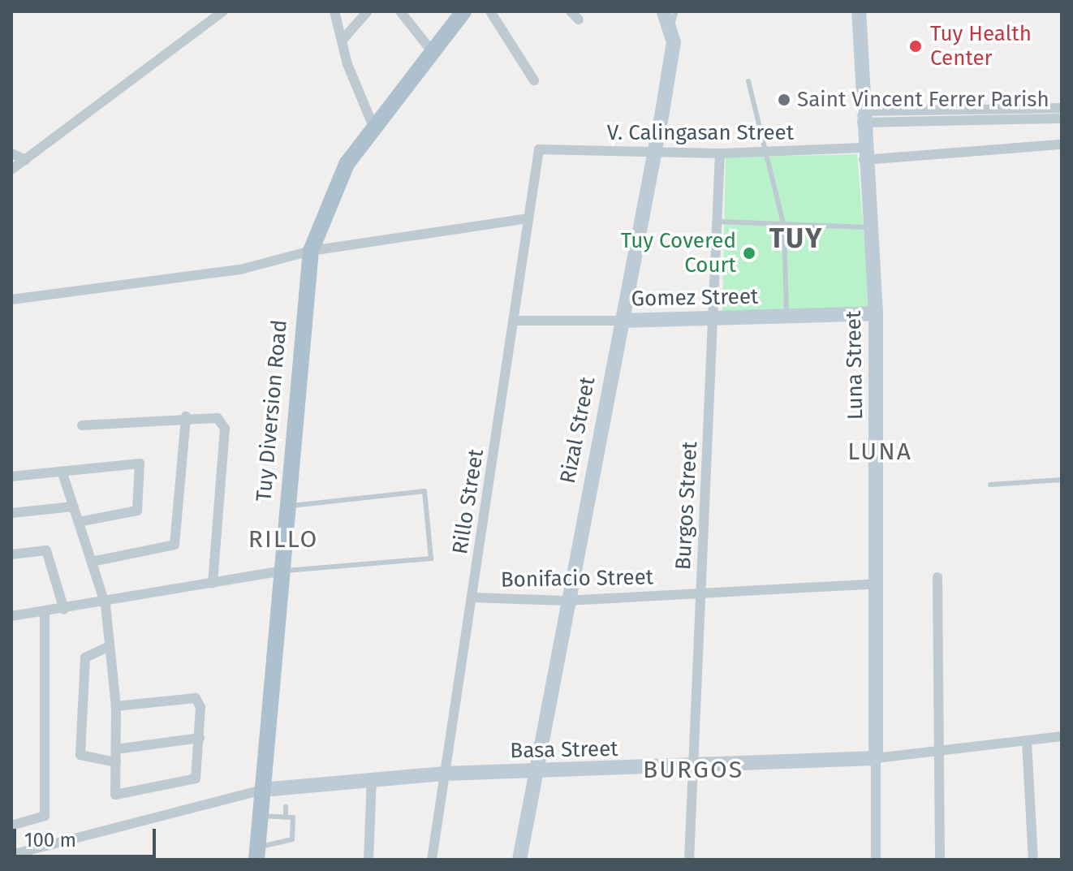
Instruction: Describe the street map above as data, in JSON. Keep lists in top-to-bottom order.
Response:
{
  "streets": {
    "main road": ["Tuy Diversion Road"],
    "street": [
      "V. Calingasan Street",
      "Gomez Street",
      "Luna Street",
      "Rizal Street",
      "Rillo Street",
      "Burgos Street",
      "Bonifacio Street",
      "Basa Street"
    ]
  },
  "crossings": [
    ["V. Calingasan Street", "Luna Street"],
    ["V. Calingasan Street", "Rizal Street"],
    ["V. Calingasan Street", "Rillo Street"],
    ["V. Calingasan Street", "Burgos Street"],
    ["Gomez Street", "Luna Street"],
    ["Gomez Street", "Rizal Street"],
    ["Gomez Street", "Rillo Street"],
    ["Gomez Street", "Burgos Street"],
    ["Luna Street", "Bonifacio Street"],
    ["Luna Street", "Basa Street"],
    ["Tuy Diversion Road", "Basa Street"],
    ["Rizal Street", "Bonifacio Street"],
    ["Rizal Street", "Basa Street"],
    ["Rillo Street", "Bonifacio Street"],
    ["Rillo Street", "Basa Street"],
    ["Burgos Street", "Bonifacio Street"],
    ["Burgos Street", "Basa Street"]
  ],
  "districts": [
    "TUY",
    "LUNA",
    "RILLO",
    "BURGOS"
  ],
  "places": ["Tuy Health Center", "Saint Vincent Ferrer Parish", "Tuy Covered Court"],
  "scale_bar": "100 m"
}
